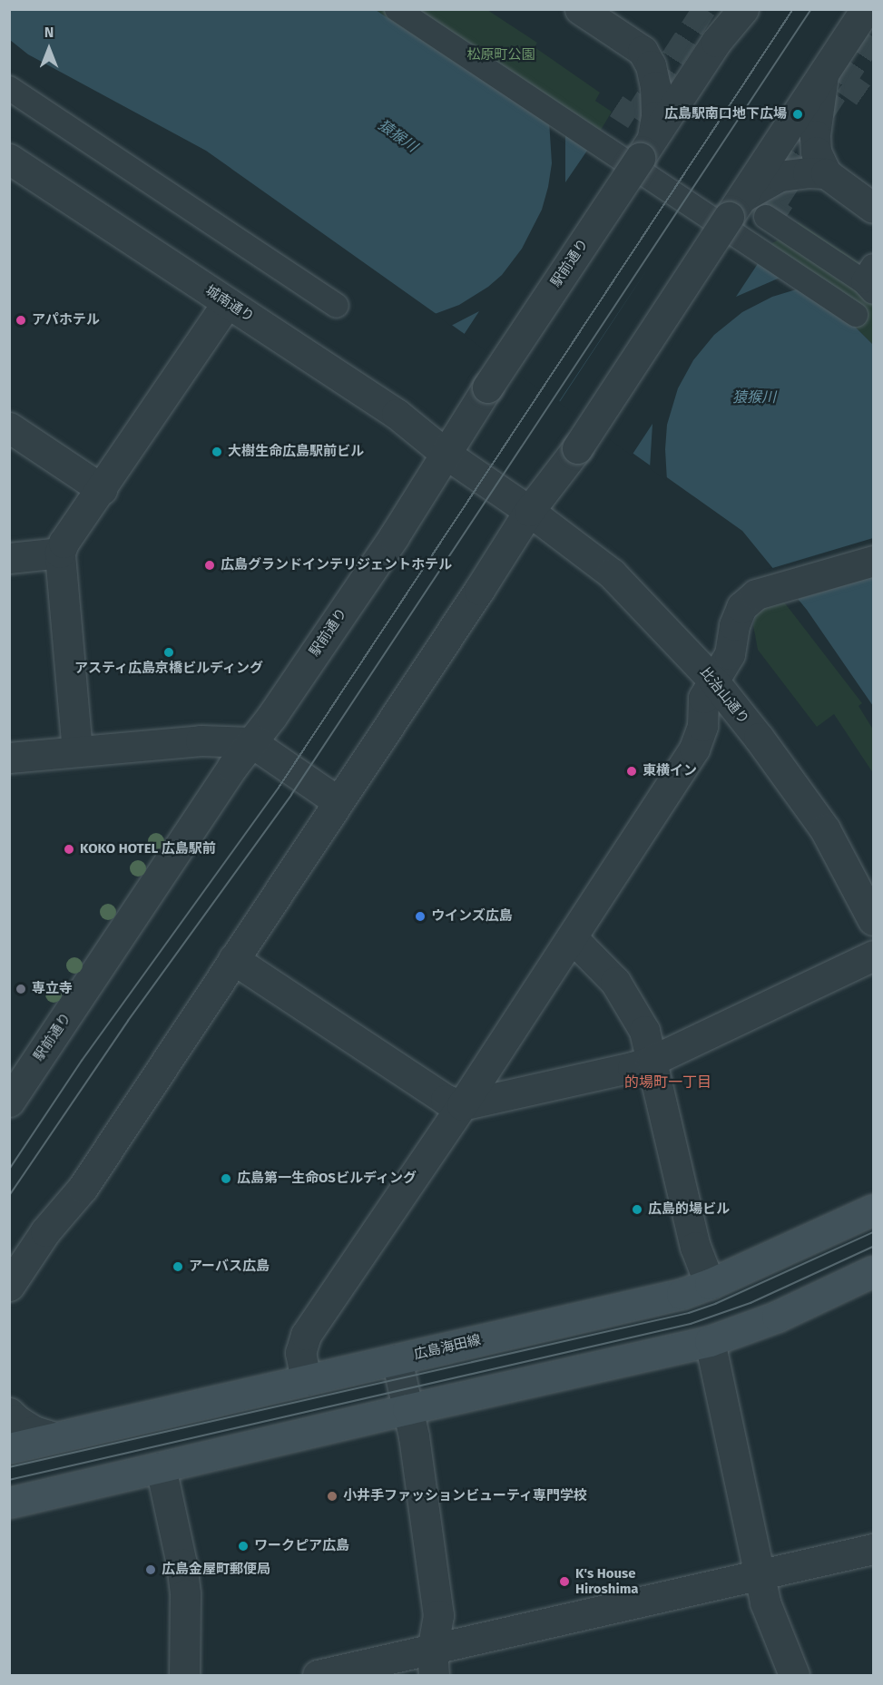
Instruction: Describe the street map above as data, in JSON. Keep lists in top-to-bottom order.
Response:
{
  "streets": {
    "main road": ["広島海田線"],
    "street": ["駅前通り", "城南通り", "比治山通り"]
  },
  "crossings": [
    ["駅前通り", "城南通り"],
    ["城南通り", "比治山通り"]
  ],
  "districts": ["的場町一丁目"],
  "water": ["猿猴川"],
  "parks": ["松原町公園"],
  "places": [
    "広島駅南口地下広場",
    "アパホテル",
    "大樹生命広島駅前ビル",
    "広島グランドインテリジェントホテル",
    "アスティ広島京橋ビルディング",
    "東横イン",
    "KOKO HOTEL 広島駅前",
    "ウインズ広島",
    "専立寺",
    "広島第一生命OSビルディング",
    "広島的場ビル",
    "アーバス広島",
    "小井手ファッションビューティ専門学校",
    "ワークピア広島",
    "広島金屋町郵便局",
    "K's House Hiroshima"
  ],
  "north": "top"
}
